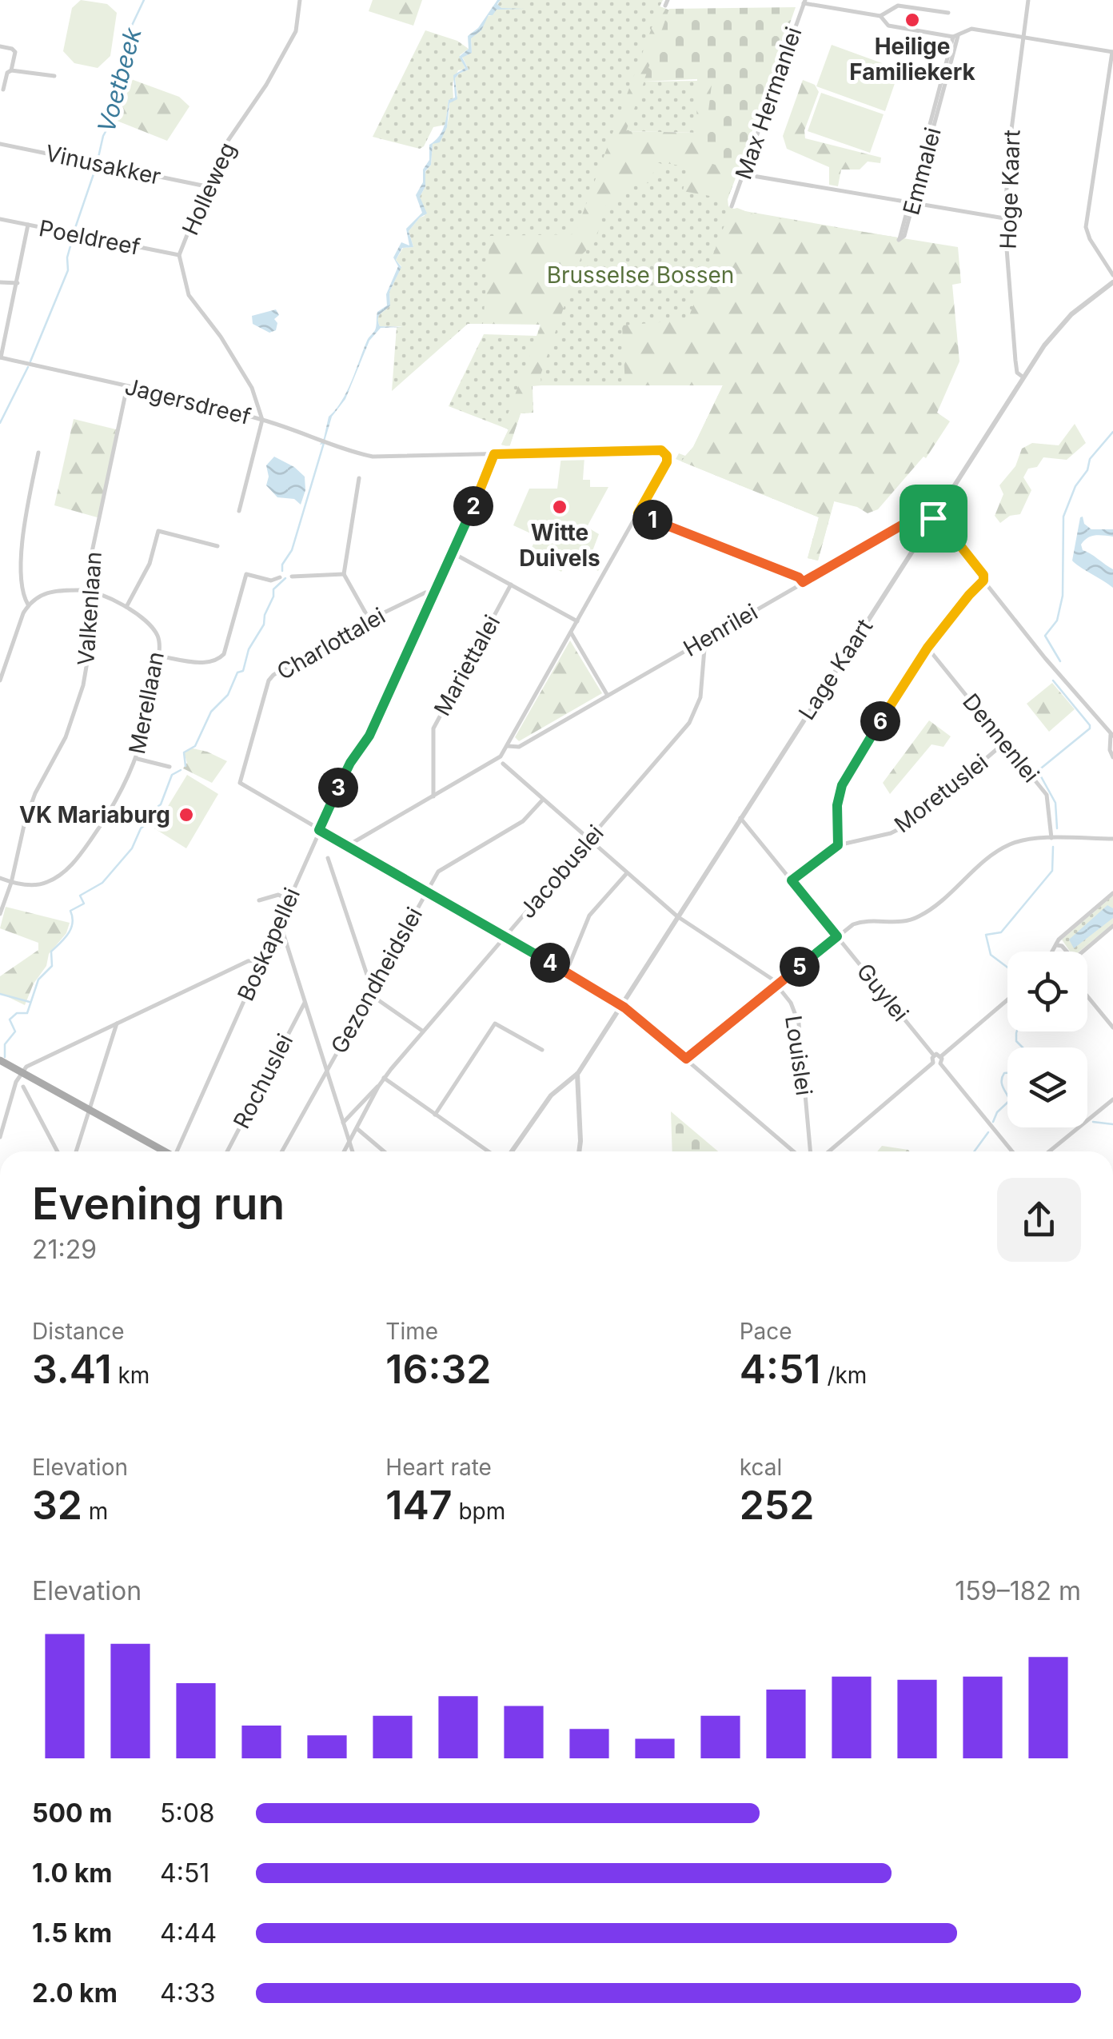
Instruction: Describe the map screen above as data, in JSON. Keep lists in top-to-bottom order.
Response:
{
  "streets": {
    "street": [
      "Max Hermanlei",
      "Vinusakker",
      "Emmalei",
      "Holleweg",
      "Hoge Kaart",
      "Poeldreef",
      "Jagersdreef",
      "Valkenlaan",
      "Henrilei",
      "Charlottalei",
      "Mariettalei",
      "Lage Kaart",
      "Merellaan",
      "Dennenlei",
      "Moretuslei",
      "Jacobuslei",
      "Boskapellei",
      "Gezondheidslei",
      "Guylei",
      "Louislei",
      "Rochuslei"
    ]
  },
  "crossings": [
    ["Vinusakker", "Holleweg"],
    ["Holleweg", "Poeldreef"],
    ["Holleweg", "Jagersdreef"],
    ["Hoge Kaart", "Lage Kaart"],
    ["Jagersdreef", "Valkenlaan"],
    ["Jagersdreef", "Boskapellei"],
    ["Valkenlaan", "Merellaan"],
    ["Henrilei", "Lage Kaart"],
    ["Henrilei", "Jacobuslei"],
    ["Charlottalei", "Boskapellei"],
    ["Lage Kaart", "Guylei"],
    ["Lage Kaart", "Louislei"],
    ["Dennenlei", "Moretuslei"],
    ["Moretuslei", "Guylei"],
    ["Jacobuslei", "Louislei"],
    ["Gezondheidslei", "Louislei"]
  ],
  "water": ["Voetbeek"],
  "parks": ["Brusselse Bossen"],
  "places": ["Heilige Familiekerk", "Witte Duivels", "VK Mariaburg"],
  "page": {
    "pins": [
      "2",
      "1",
      "6",
      "3",
      "4",
      "5"
    ],
    "heading": ["Evening run", "21:29"],
    "stats": [
      ["Distance", "3.41 km"],
      ["Time", "16:32"],
      ["Pace", "4:51 /km"],
      ["Elevation", "32 m"],
      ["Heart rate", "147 bpm"],
      ["kcal", "252"]
    ],
    "chart": ["Elevation", "159–182 m"],
    "list": [
      {
        "name": "500 m",
        "note": "5:08"
      },
      {
        "name": "1.0 km",
        "note": "4:51"
      },
      {
        "name": "1.5 km",
        "note": "4:44"
      },
      {
        "name": "2.0 km",
        "note": "4:33"
      }
    ]
  }
}
